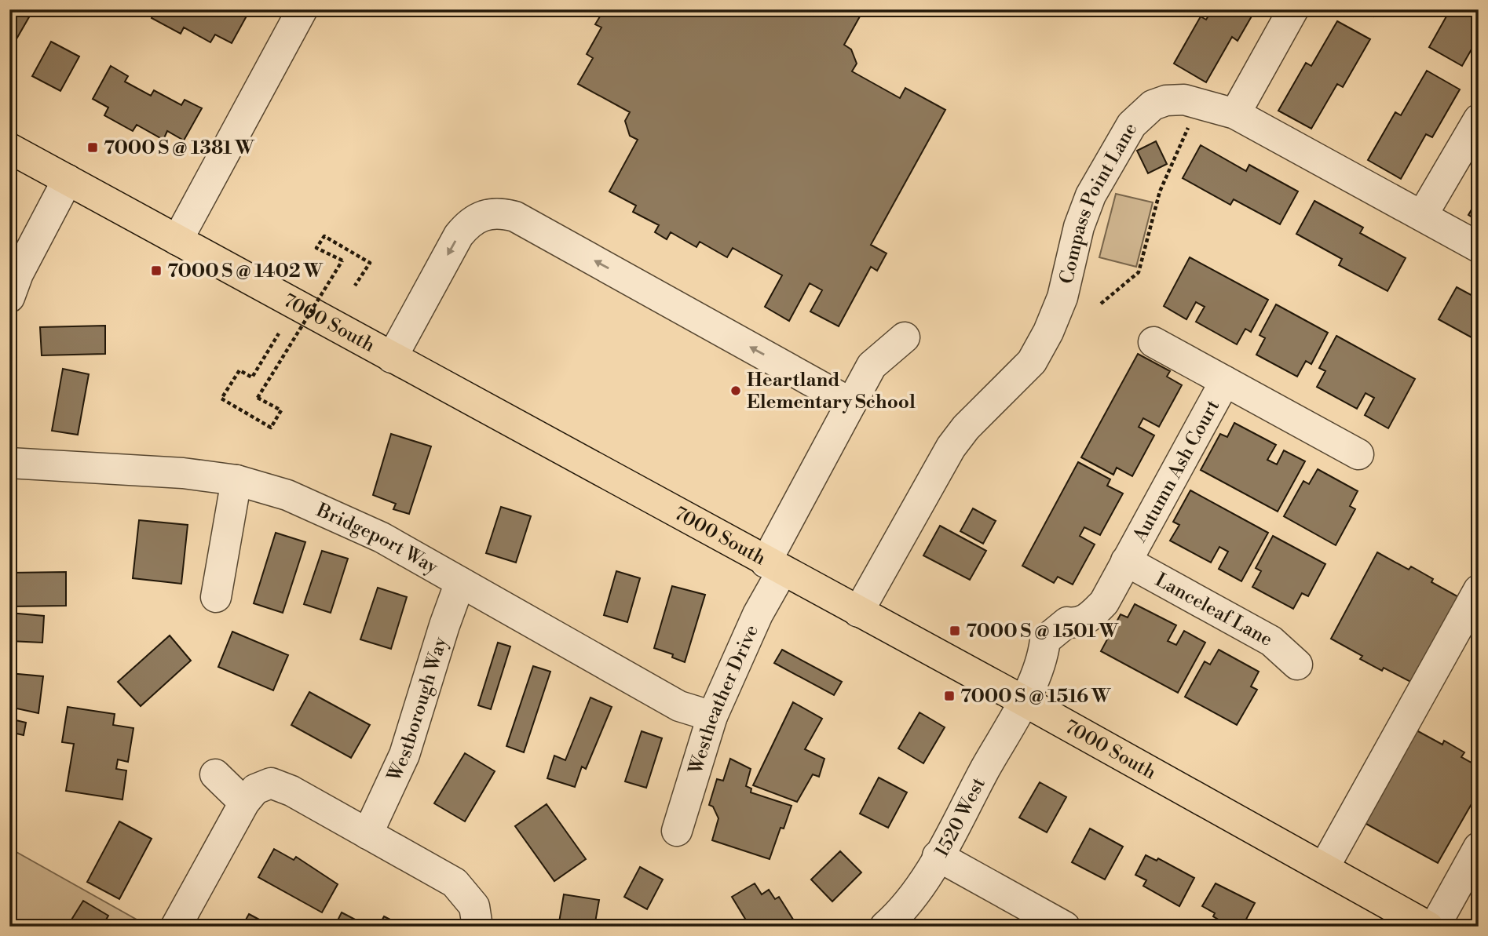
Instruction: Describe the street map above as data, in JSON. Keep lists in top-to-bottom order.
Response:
{
  "streets": {
    "main road": ["7000 South"],
    "street": [
      "Compass Point Lane",
      "Autumn Ash Court",
      "Bridgeport Way",
      "Lanceleaf Lane",
      "Westheather Drive",
      "Westborough Way",
      "1520 West"
    ]
  },
  "crossings": [
    ["Compass Point Lane", "7000 South"],
    ["7000 South", "Autumn Ash Court"],
    ["7000 South", "Westheather Drive"],
    ["7000 South", "1520 West"],
    ["Autumn Ash Court", "Lanceleaf Lane"],
    ["Autumn Ash Court", "1520 West"],
    ["Bridgeport Way", "Westheather Drive"],
    ["Bridgeport Way", "Westborough Way"]
  ],
  "places": {
    "transit": [
      "7000 S @ 1381 W",
      "7000 S @ 1402 W",
      "7000 S @ 1501 W",
      "7000 S @ 1516 W"
    ],
    "other": ["Heartland Elementary School"]
  }
}
